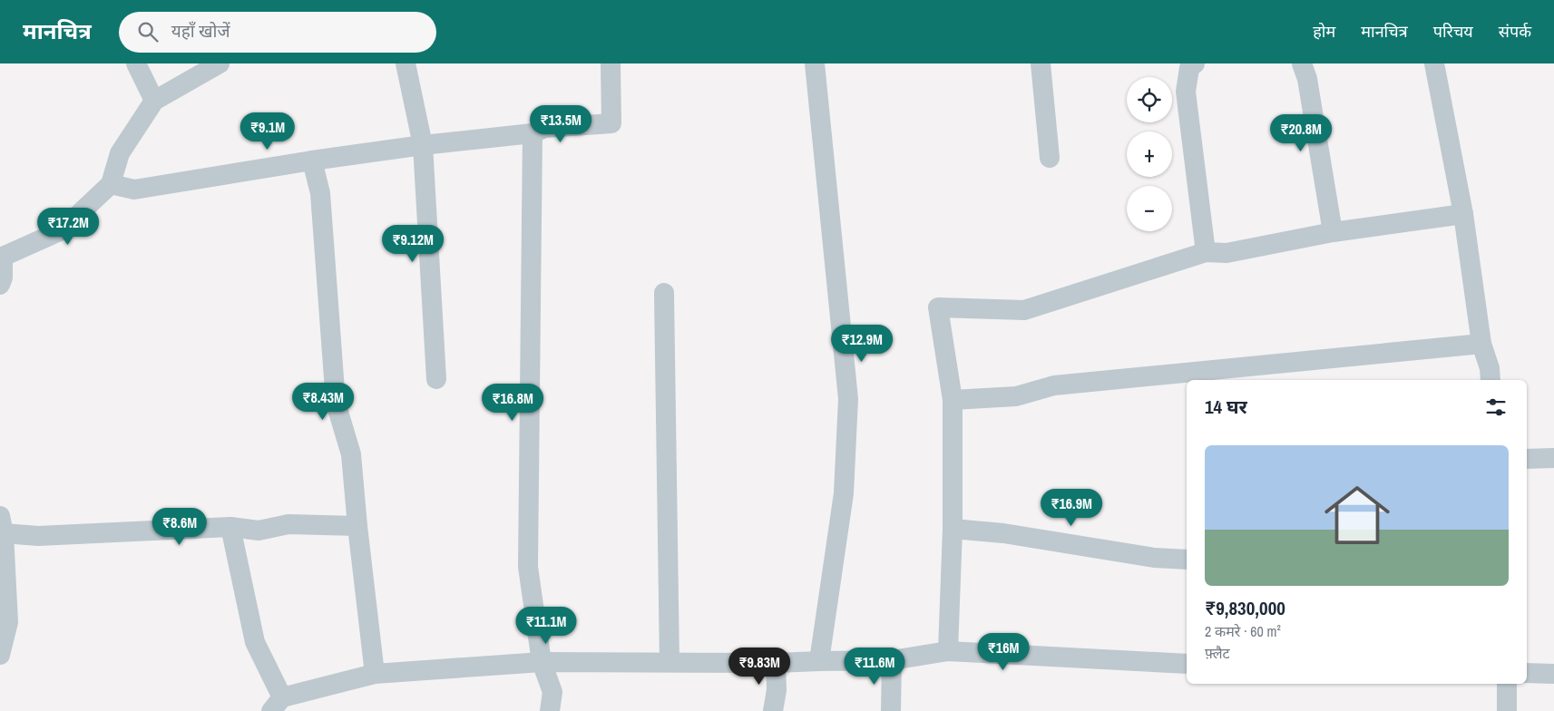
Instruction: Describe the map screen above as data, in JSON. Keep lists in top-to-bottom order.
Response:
{
  "page": {
    "header": "मानचित्र",
    "search": "यहाँ खोजें",
    "nav": [
      "होम",
      "मानचित्र",
      "परिचय",
      "संपर्क"
    ],
    "map_buttons": ["+", "−"],
    "price": [
      "₹13.5M",
      "₹9.1M",
      "₹20.8M",
      "₹17.2M",
      "₹9.12M",
      "₹12.9M",
      "₹8.43M",
      "₹16.8M",
      "₹16.9M",
      "₹8.6M",
      "₹11.1M",
      "₹16M",
      "₹9.83M",
      "₹11.6M"
    ],
    "heading": "14 घर",
    "list": [
      {
        "name": "₹9,830,000",
        "note": "2 कमरे · 60 m² · फ़्लैट"
      }
    ]
  }
}
